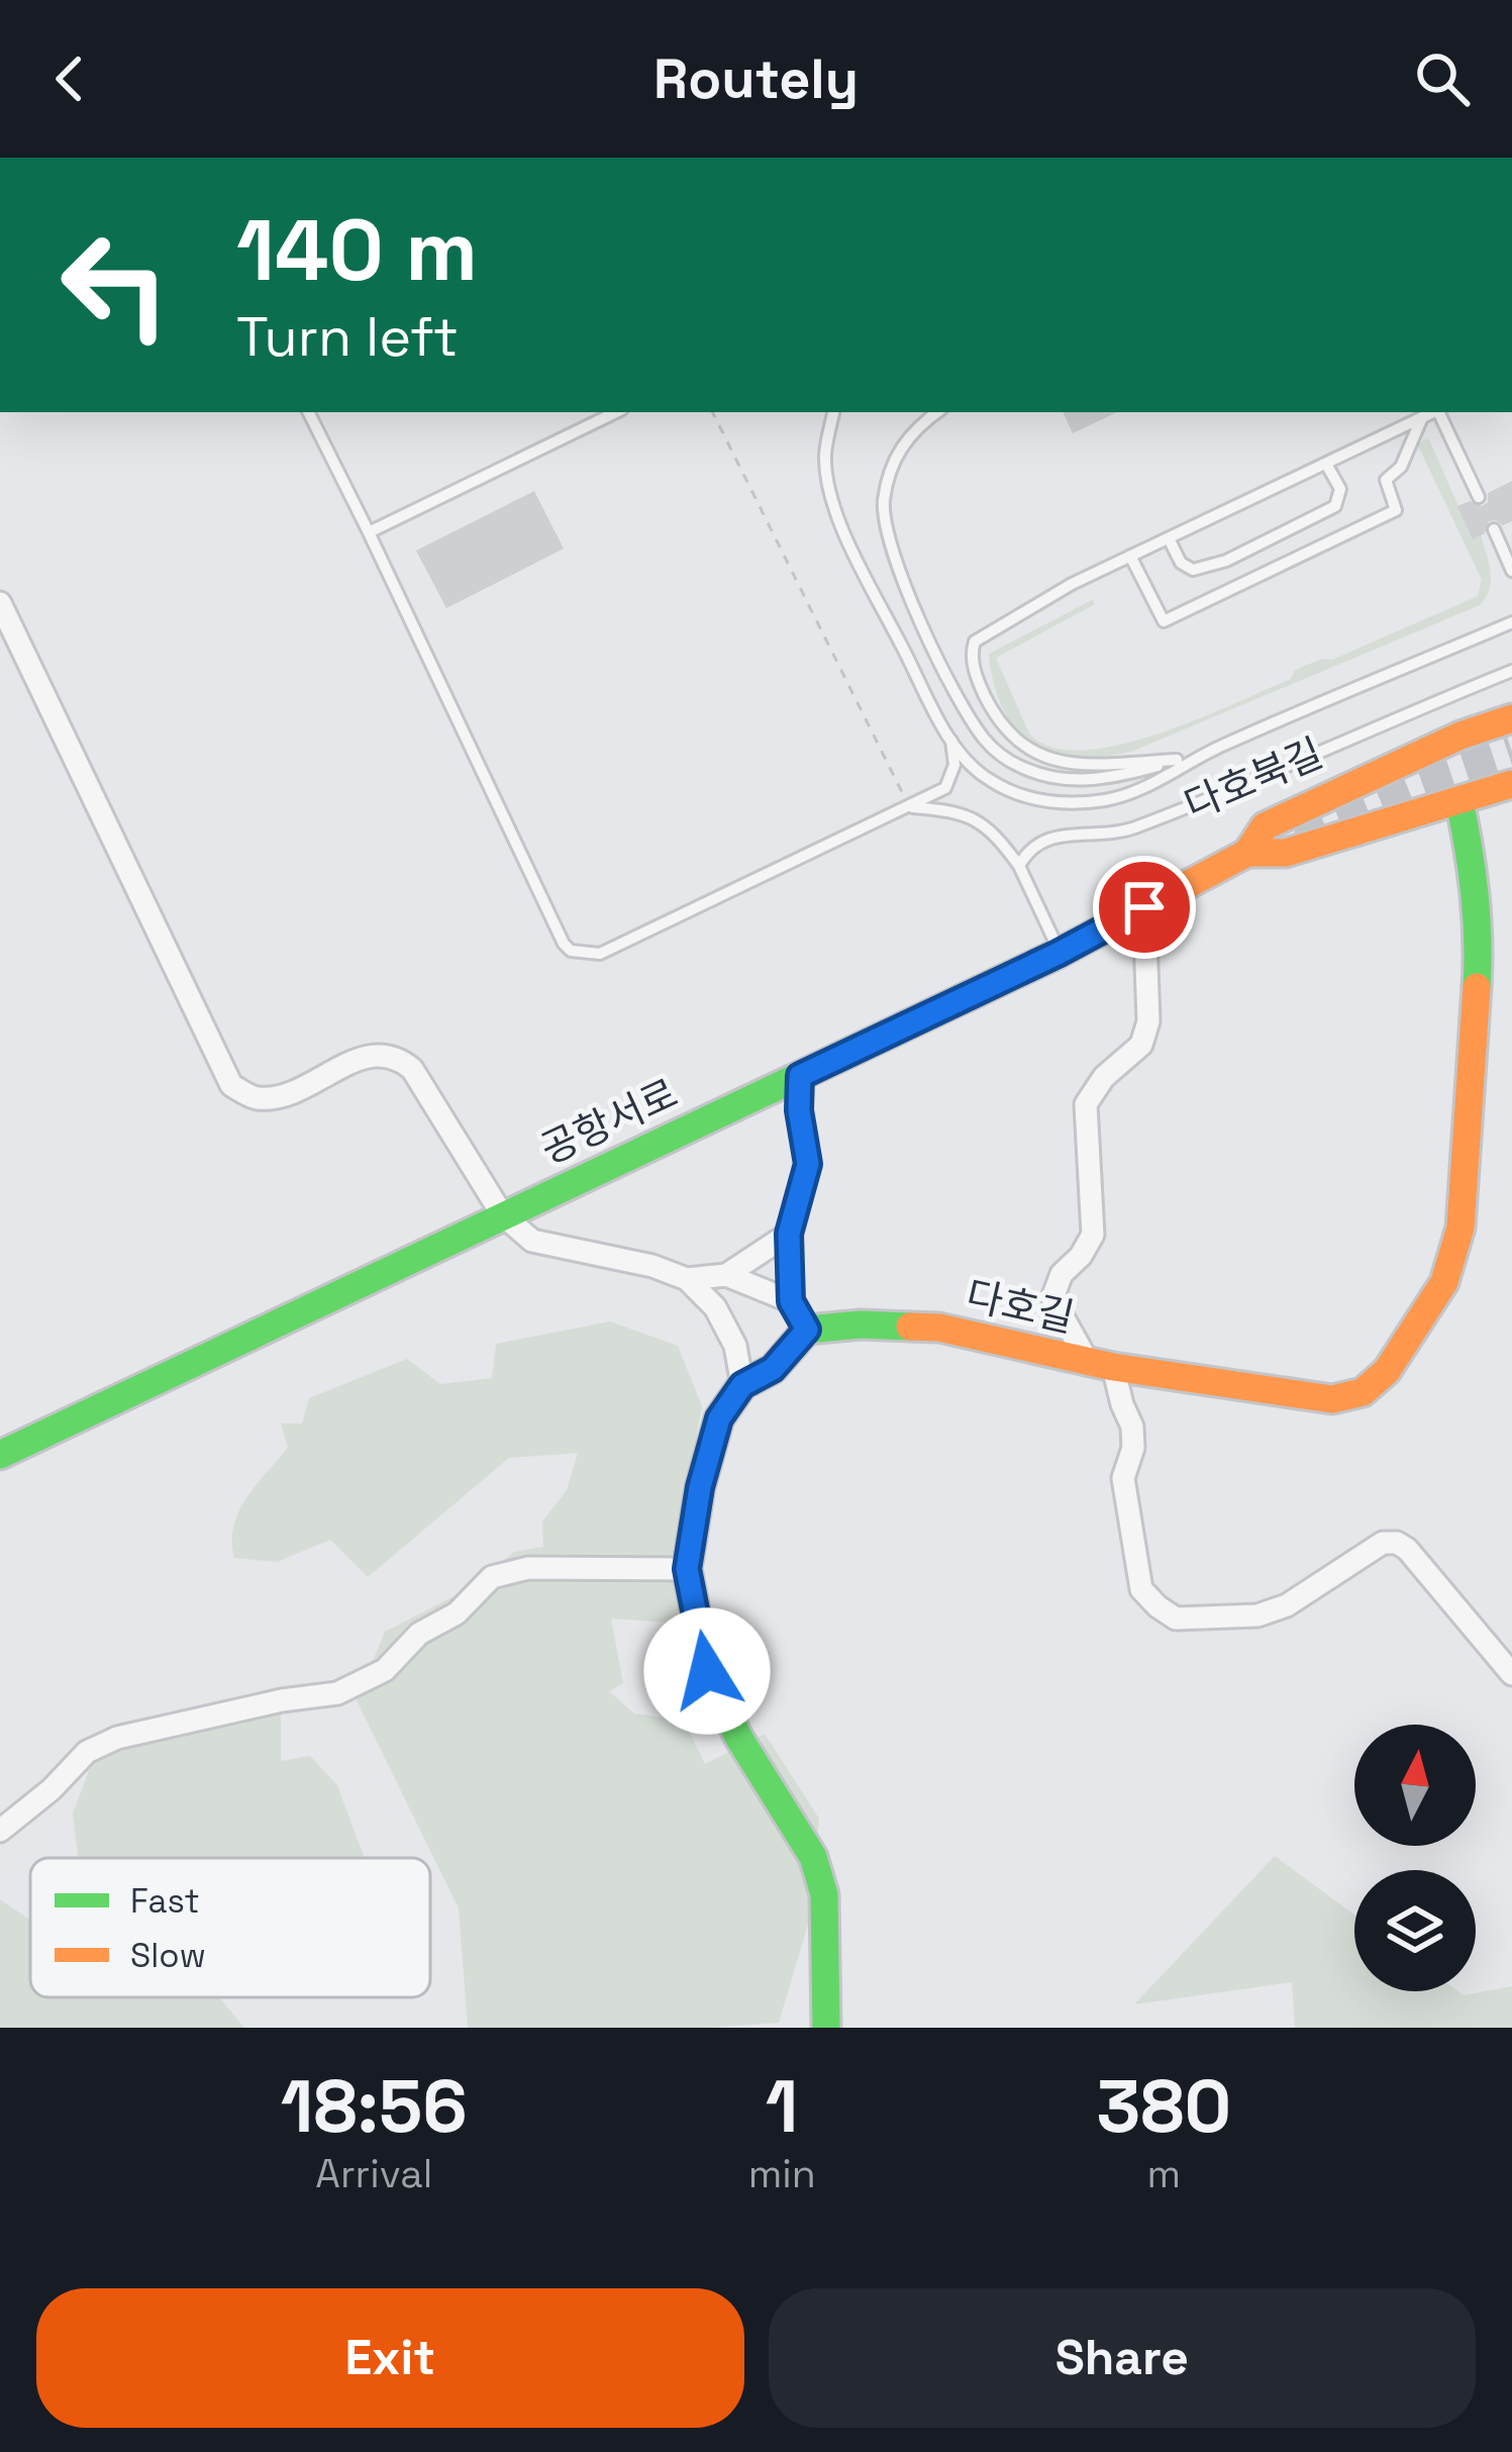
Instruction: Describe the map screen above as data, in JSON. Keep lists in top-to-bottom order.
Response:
{
  "streets": {
    "street": ["공항서로", "다호길"],
    "lane": ["다호북길"]
  },
  "legend": ["Fast", "Slow"],
  "north": "top",
  "page": {
    "header": "Routely",
    "turn": ["140 m", "Turn left"],
    "eta": [
      "18:56",
      "Arrival",
      "1",
      "min",
      "380",
      "m"
    ],
    "buttons": ["Exit", "Share"]
  }
}
